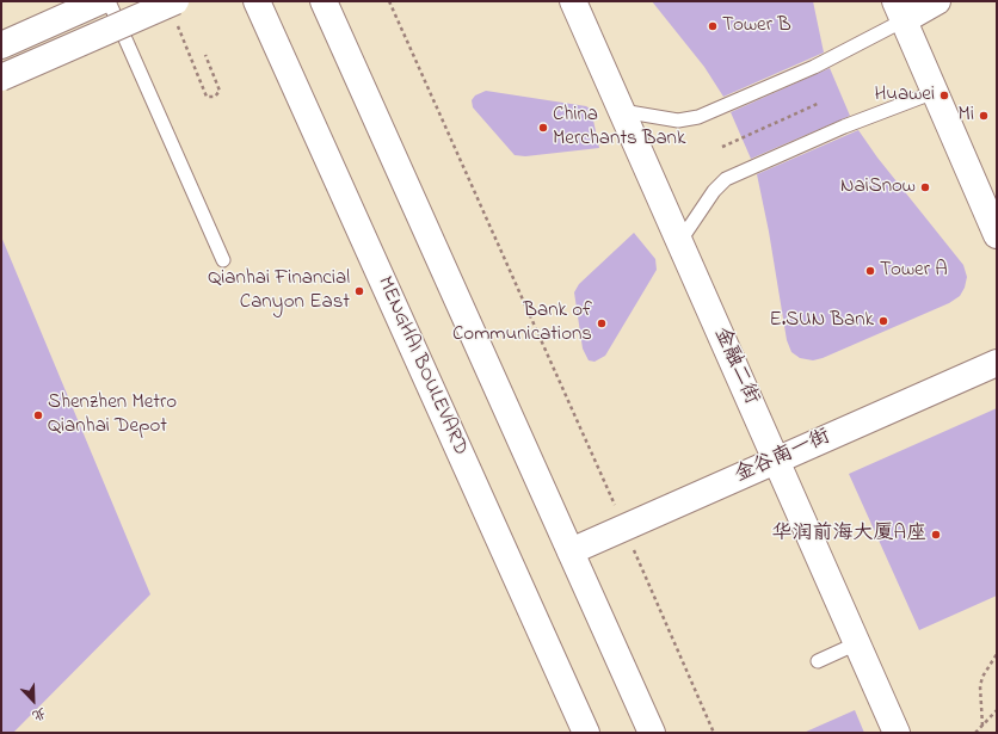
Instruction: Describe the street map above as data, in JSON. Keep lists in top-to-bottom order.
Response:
{
  "streets": {
    "street": ["MENGHAI BOULEVARD", "金融二街", "金谷南一街"]
  },
  "crossings": [
    ["金融二街", "金谷南一街"]
  ],
  "places": [
    "Tower B",
    "Huawei",
    "Mi",
    "China Merchants Bank",
    "NaiSnow",
    "Tower A",
    "Qianhai Financial Canyon East",
    "E.SUN Bank",
    "Bank of Communications",
    "Shenzhen Metro Qianhai Depot",
    "华润前海大厦A座"
  ],
  "north": "bottom right"
}
